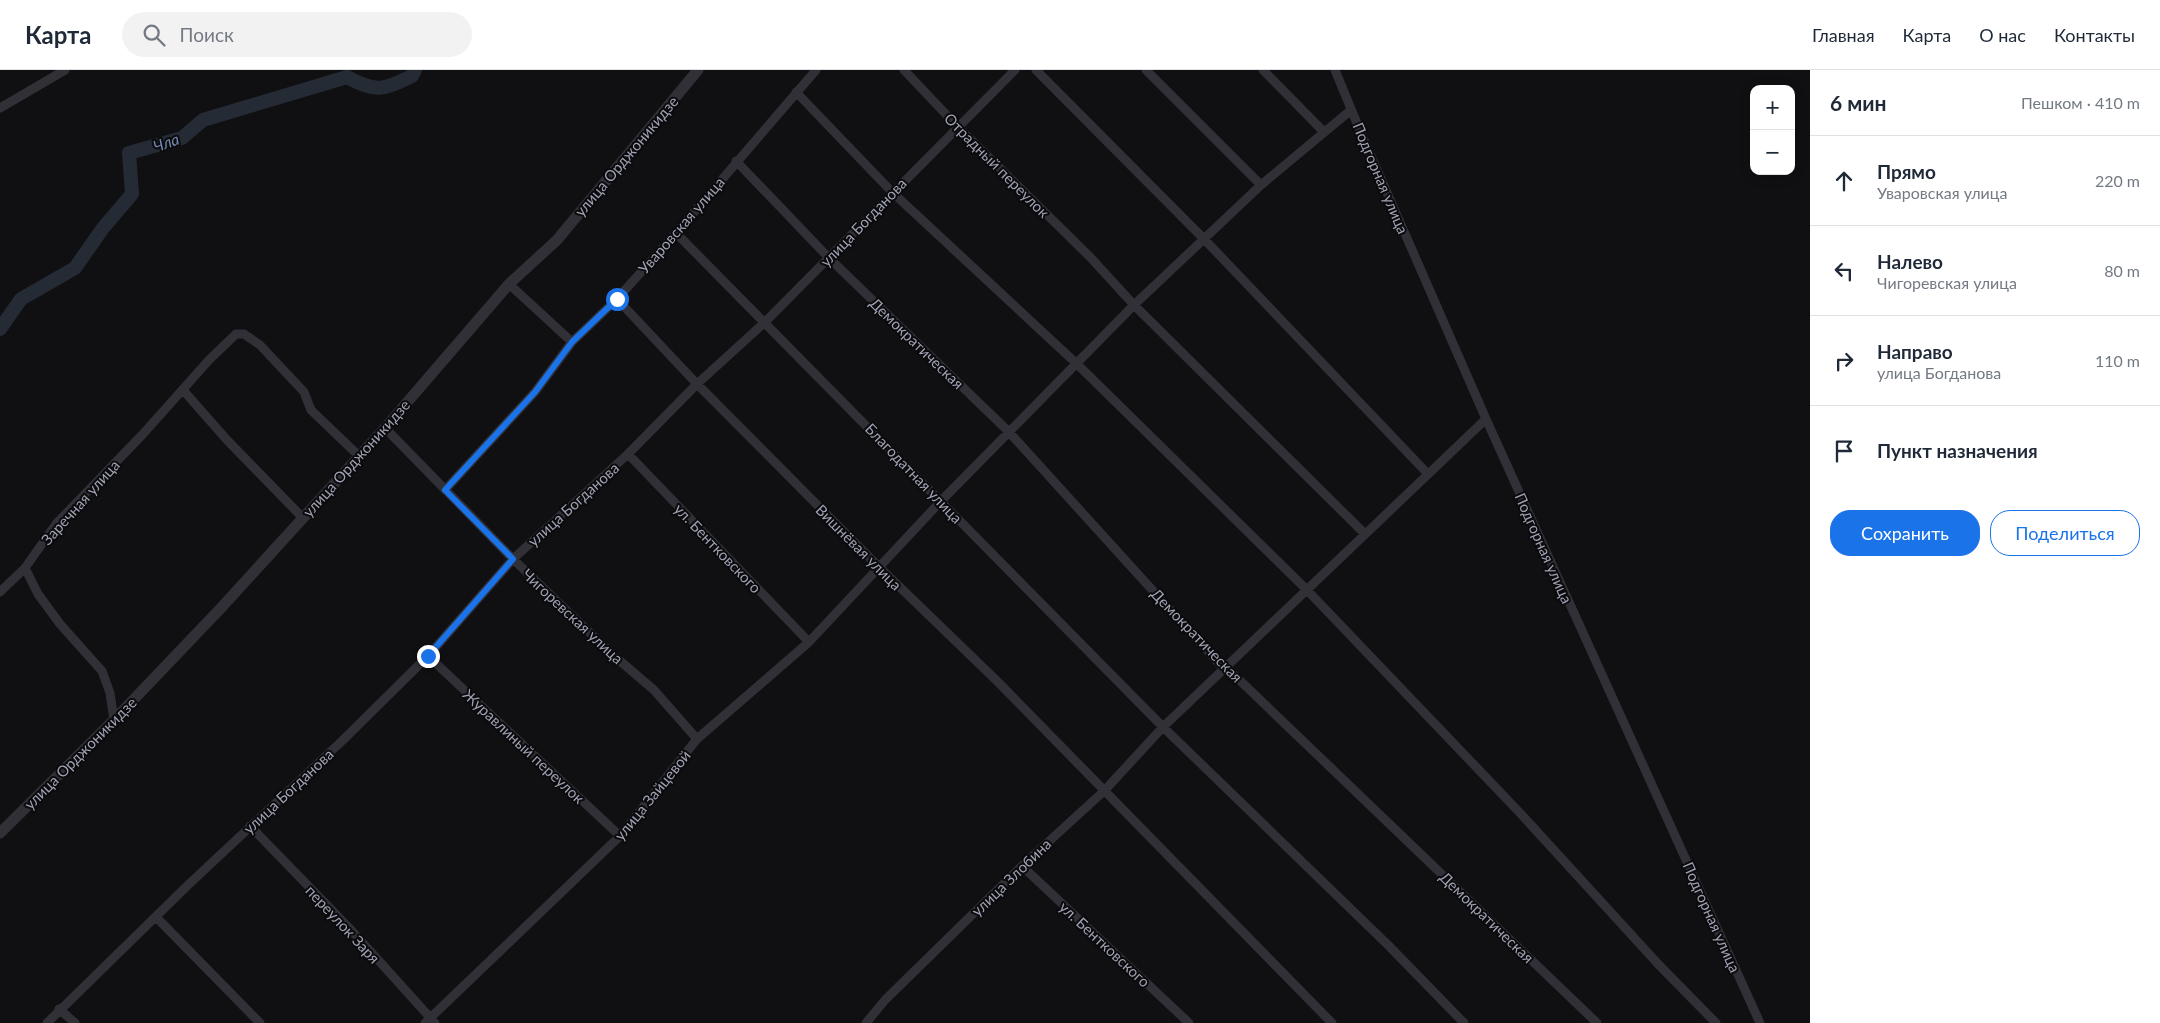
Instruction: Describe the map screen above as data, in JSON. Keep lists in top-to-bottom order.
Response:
{
  "streets": {
    "street": [
      "улица Орджоникидзе",
      "Отрадный переулок",
      "Подгорная улица",
      "улица Богданова",
      "Уваровская улица",
      "Демократическая",
      "Благодатная улица",
      "Заречная улица",
      "Вишнёвая улица",
      "ул. Бентковского",
      "Чигоревская улица",
      "Журавлиный переулок",
      "улица Зайцевой",
      "улица Злобина",
      "переулок Заря"
    ]
  },
  "crossings": [
    ["улица Орджоникидзе", "Заречная улица"],
    ["улица Орджоникидзе", "Чигоревская улица"],
    ["Отрадный переулок", "улица Богданова"],
    ["Отрадный переулок", "улица Зайцевой"],
    ["Отрадный переулок", "улица Злобина"],
    ["Подгорная улица", "улица Зайцевой"],
    ["Подгорная улица", "улица Злобина"],
    ["улица Богданова", "Демократическая"],
    ["улица Богданова", "Благодатная улица"],
    ["улица Богданова", "Вишнёвая улица"],
    ["улица Богданова", "ул. Бентковского"],
    ["улица Богданова", "Чигоревская улица"],
    ["улица Богданова", "Журавлиный переулок"],
    ["улица Богданова", "переулок Заря"],
    ["Уваровская улица", "Демократическая"],
    ["Уваровская улица", "Благодатная улица"],
    ["Уваровская улица", "Вишнёвая улица"],
    ["Уваровская улица", "Чигоревская улица"],
    ["Демократическая", "улица Зайцевой"],
    ["Демократическая", "улица Злобина"],
    ["Благодатная улица", "улица Зайцевой"],
    ["Благодатная улица", "улица Злобина"],
    ["Вишнёвая улица", "улица Зайцевой"],
    ["Вишнёвая улица", "улица Злобина"],
    ["ул. Бентковского", "улица Зайцевой"],
    ["ул. Бентковского", "улица Злобина"],
    ["Чигоревская улица", "улица Зайцевой"],
    ["Журавлиный переулок", "улица Зайцевой"],
    ["улица Зайцевой", "переулок Заря"]
  ],
  "water": ["Чла"],
  "page": {
    "header": "Карта",
    "search": "Поиск",
    "nav": [
      "Главная",
      "Карта",
      "О нас",
      "Контакты"
    ],
    "heading": ["6 мин", "Пешком · 410 m"],
    "map_buttons": ["+", "−"],
    "list": [
      ["Прямо", "Уваровская улица", "220 m"],
      ["Налево", "Чигоревская улица", "80 m"],
      ["Направо", "улица Богданова", "110 m"],
      "Пункт назначения"
    ],
    "buttons": ["Сохранить", "Поделиться"]
  }
}
